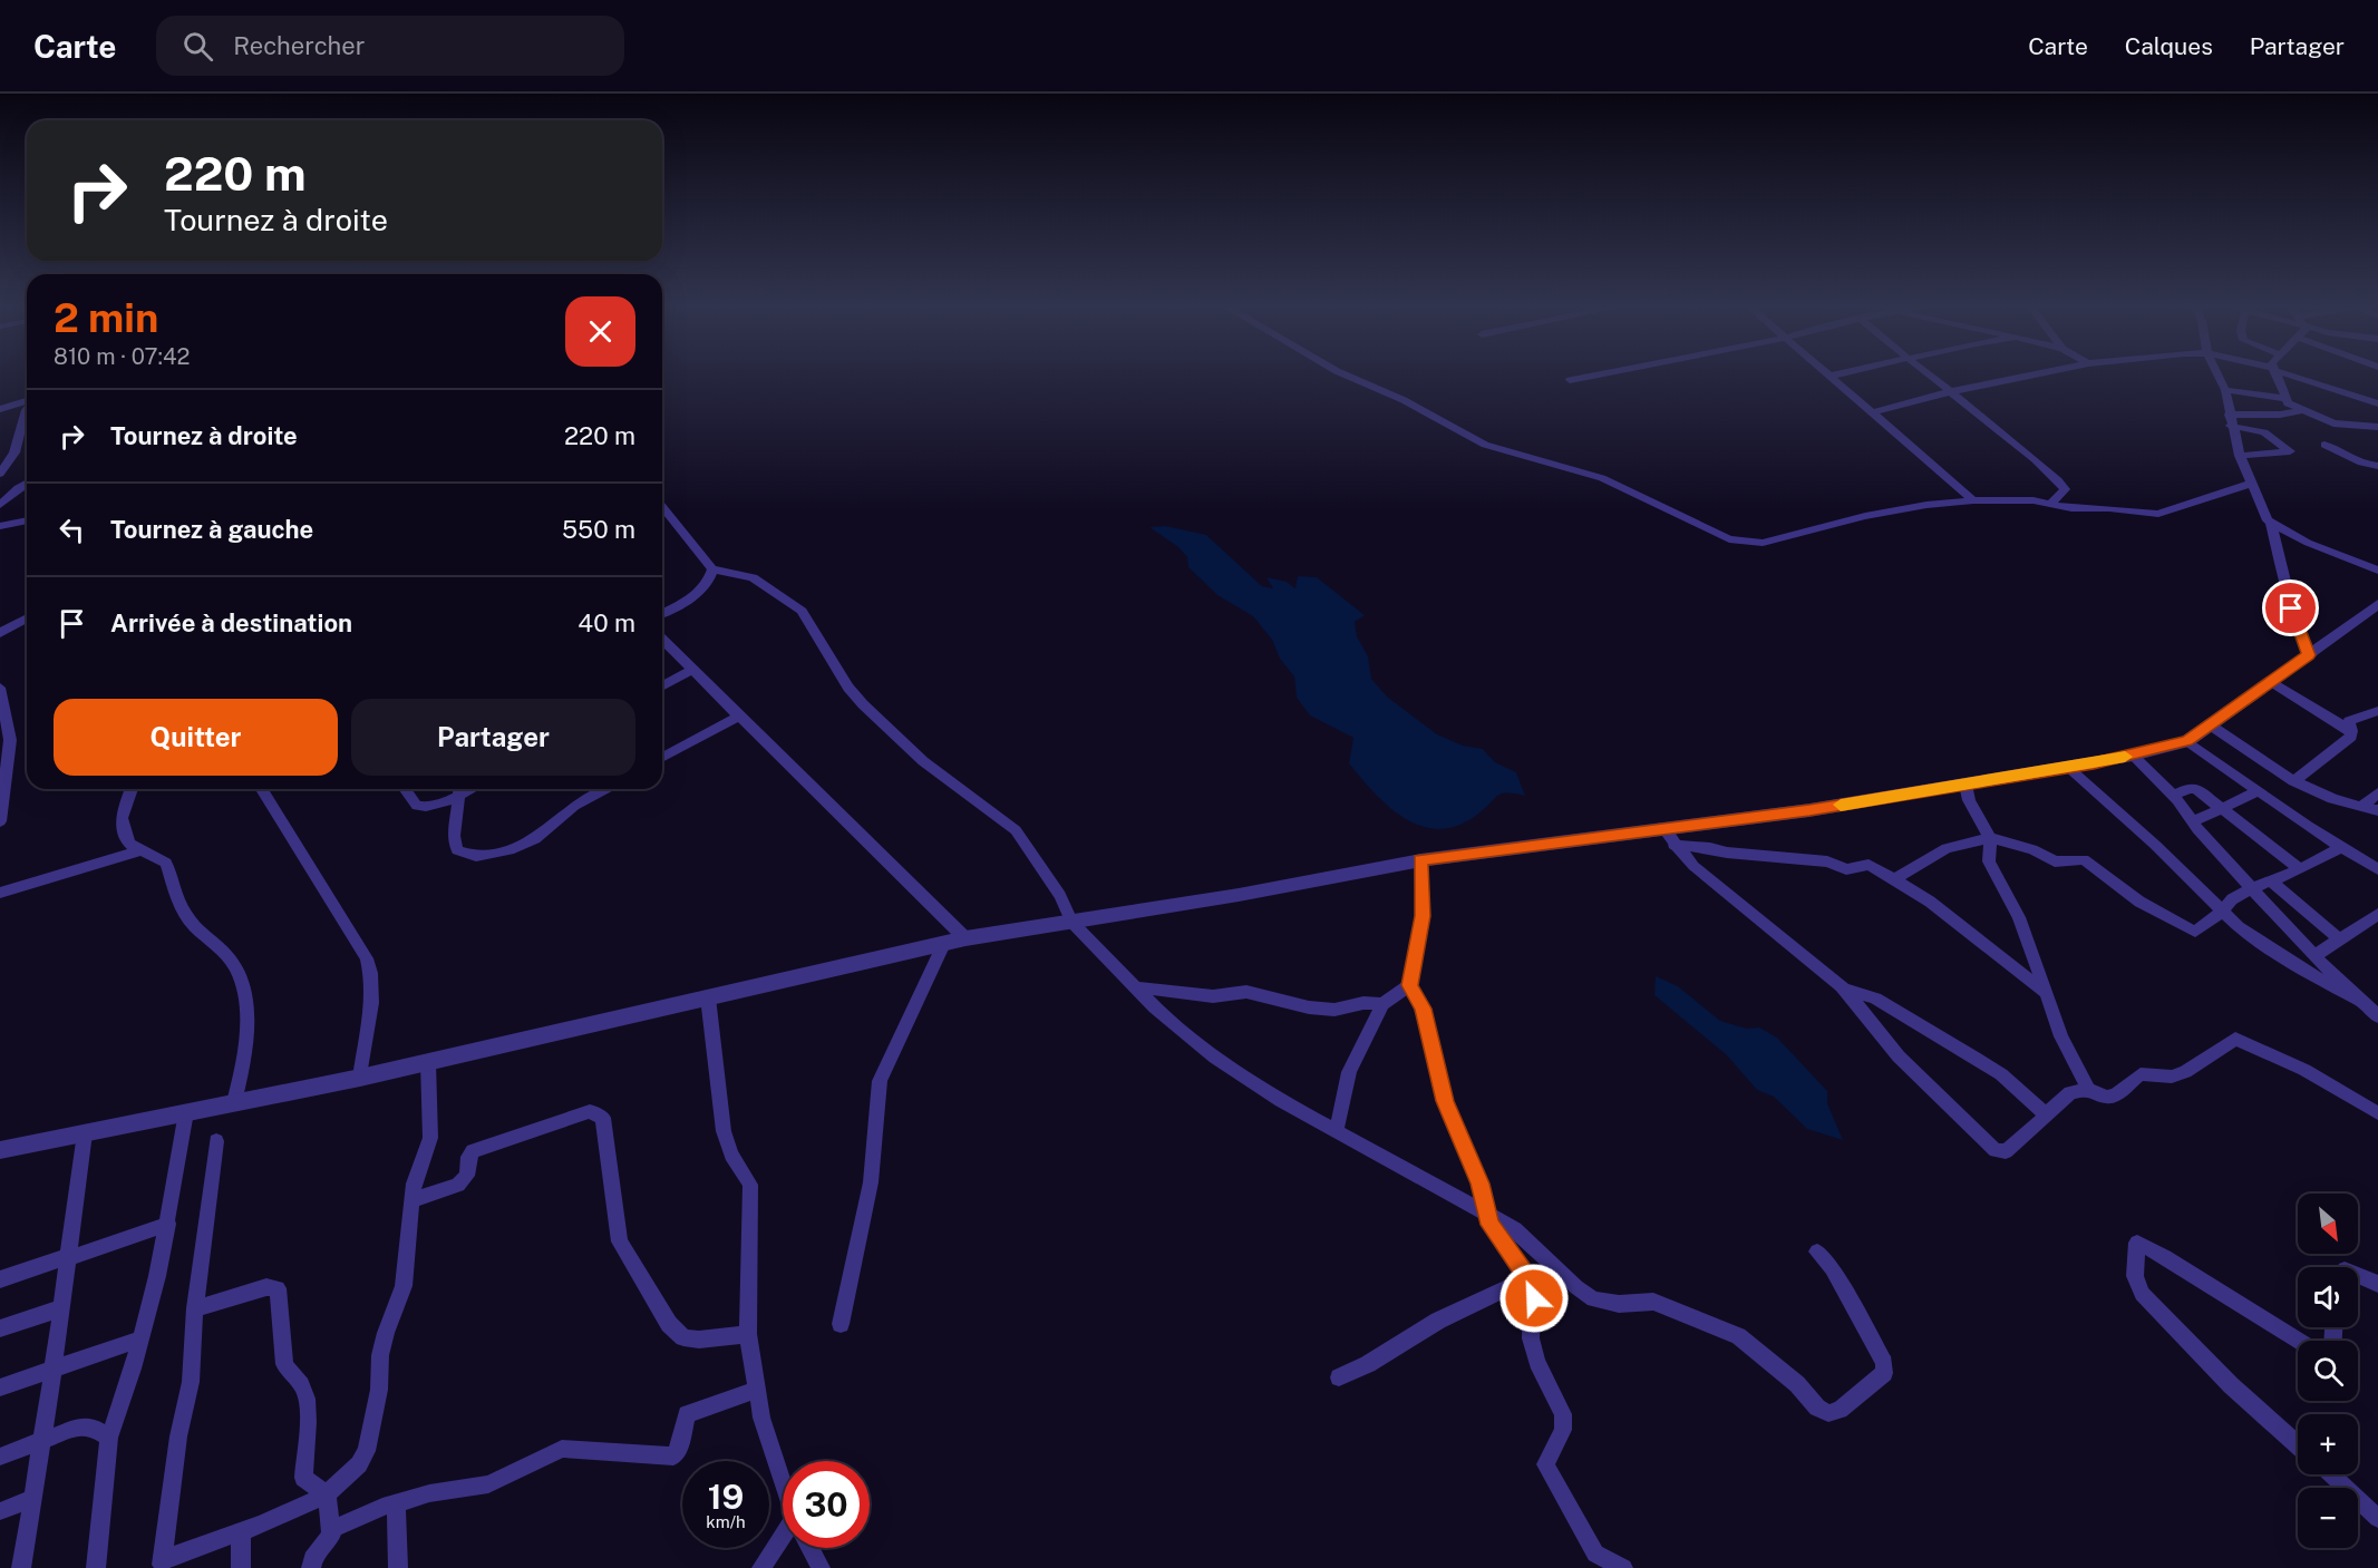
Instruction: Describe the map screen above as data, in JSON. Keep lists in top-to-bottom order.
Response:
{
  "north": "bottom right",
  "page": {
    "header": "Carte",
    "search": "Rechercher",
    "nav": ["Carte", "Calques", "Partager"],
    "turn": ["220 m", "Tournez à droite"],
    "heading": ["2 min", "810 m · 07:42"],
    "list": [
      {
        "name": "Tournez à droite",
        "value": "220 m"
      },
      {
        "name": "Tournez à gauche",
        "value": "550 m"
      },
      {
        "name": "Arrivée à destination",
        "value": "40 m"
      }
    ],
    "buttons": ["Quitter", "Partager"],
    "map_buttons": ["+", "−"],
    "speed": "19 km/h",
    "limit": "30"
  }
}
